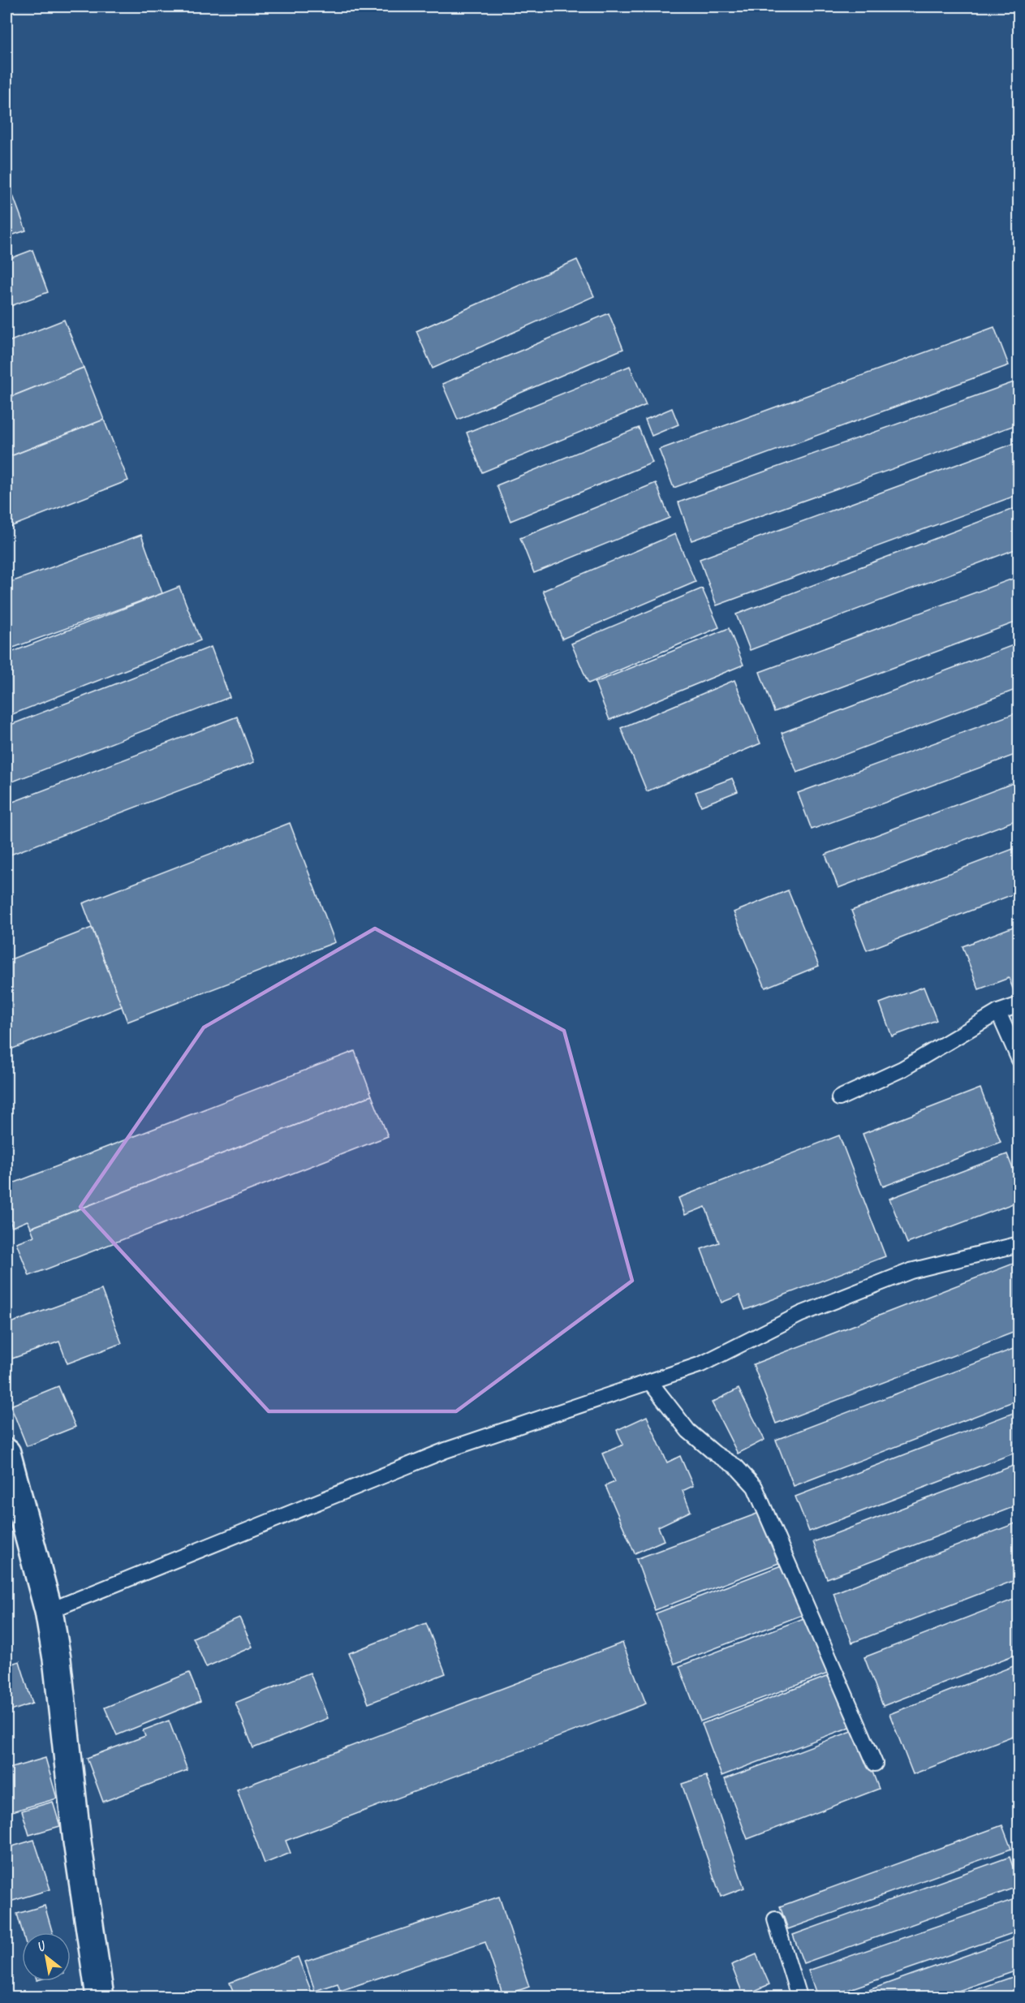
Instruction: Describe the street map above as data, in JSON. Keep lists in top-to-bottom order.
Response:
{
  "north": "top left"
}
